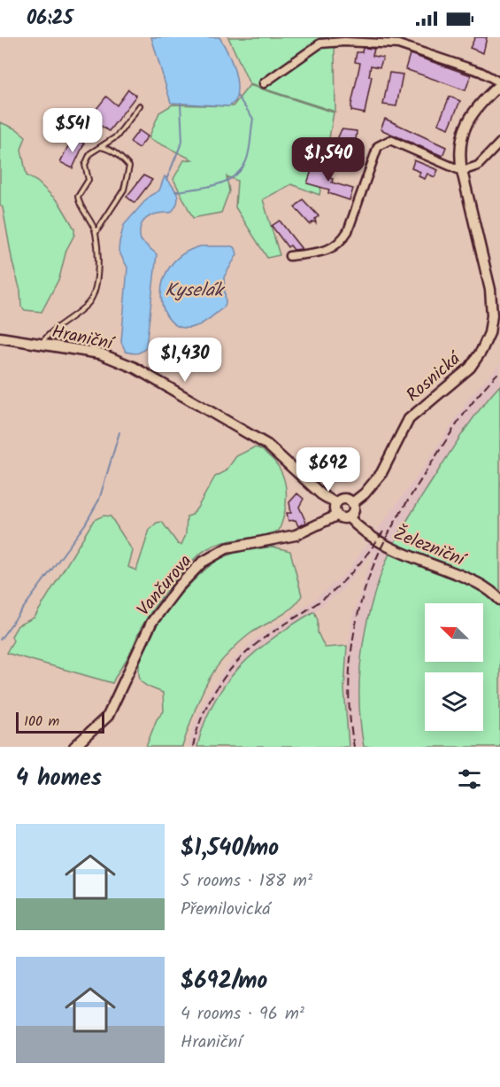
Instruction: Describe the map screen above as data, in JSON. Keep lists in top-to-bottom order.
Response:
{
  "streets": {
    "street": [
      "Hraniční",
      "Rosnická",
      "Železniční",
      "Vančurova"
    ]
  },
  "crossings": [
    ["Hraniční", "Rosnická"],
    ["Hraniční", "Železniční"],
    ["Hraniční", "Vančurova"],
    ["Rosnická", "Železniční"],
    ["Rosnická", "Vančurova"],
    ["Železniční", "Vančurova"]
  ],
  "water": ["Kyselák"],
  "scale_bar": "100 m",
  "north": "top left",
  "page": {
    "status": "06:25",
    "price": [
      "$541",
      "$1,540",
      "$1,430",
      "$692"
    ],
    "scale": "100 m",
    "heading": "4 homes",
    "list": [
      {
        "name": "$1,540/mo",
        "note": "5 rooms · 188 m² · Přemilovická"
      },
      {
        "name": "$692/mo",
        "note": "4 rooms · 96 m² · Hraniční"
      }
    ]
  }
}
